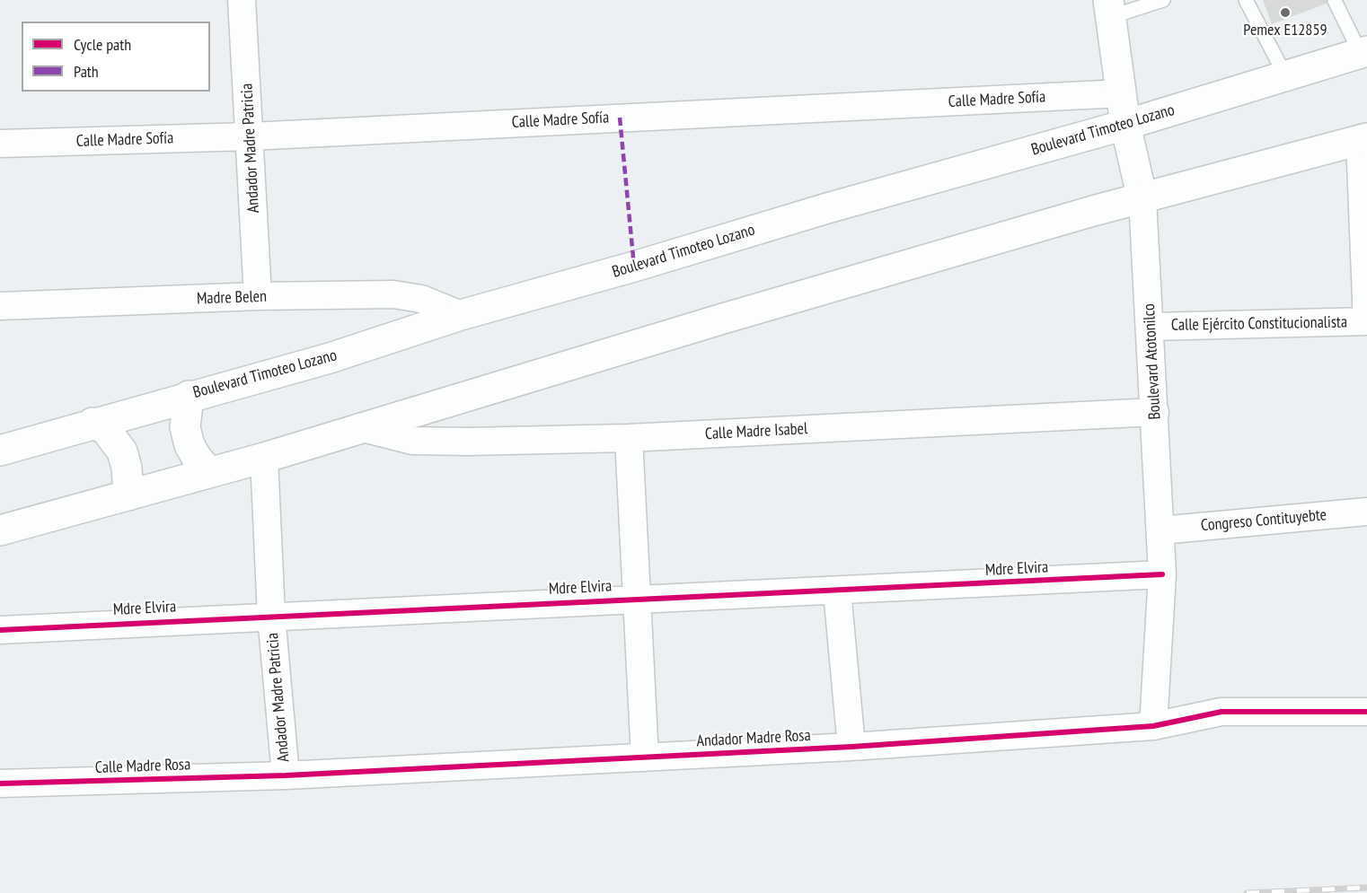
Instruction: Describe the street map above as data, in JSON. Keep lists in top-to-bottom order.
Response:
{
  "streets": {
    "main road": ["Boulevard Timoteo Lozano", "Boulevard Atotonilco"],
    "street": [
      "Calle Madre Sofía",
      "Andador Madre Patricia",
      "Madre Belen",
      "Calle Ejército Constitucionalista",
      "Calle Madre Isabel",
      "Congreso Contituyebte",
      "Mdre Elvira",
      "Andador Madre Rosa",
      "Calle Madre Rosa"
    ]
  },
  "crossings": [
    ["Calle Madre Sofía", "Andador Madre Patricia"],
    ["Calle Madre Sofía", "Boulevard Atotonilco"],
    ["Boulevard Timoteo Lozano", "Madre Belen"],
    ["Boulevard Timoteo Lozano", "Boulevard Atotonilco"],
    ["Andador Madre Patricia", "Madre Belen"],
    ["Andador Madre Patricia", "Mdre Elvira"],
    ["Andador Madre Patricia", "Andador Madre Rosa"],
    ["Andador Madre Patricia", "Calle Madre Rosa"],
    ["Calle Ejército Constitucionalista", "Boulevard Atotonilco"],
    ["Boulevard Atotonilco", "Calle Madre Isabel"],
    ["Boulevard Atotonilco", "Congreso Contituyebte"],
    ["Boulevard Atotonilco", "Mdre Elvira"],
    ["Boulevard Atotonilco", "Andador Madre Rosa"],
    ["Andador Madre Rosa", "Calle Madre Rosa"]
  ],
  "places": ["Pemex E12859"],
  "legend": ["Cycle path", "Path"]
}
